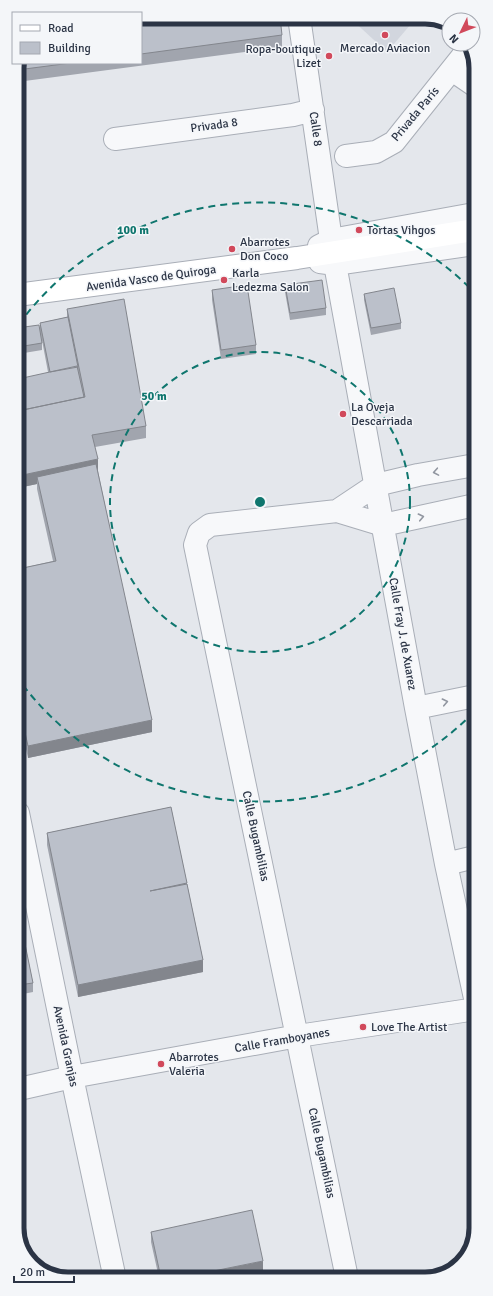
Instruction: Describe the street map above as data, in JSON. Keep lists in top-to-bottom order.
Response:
{
  "streets": {
    "main road": ["Avenida Vasco de Quiroga"],
    "street": [
      "Privada París",
      "Privada 8",
      "Calle 8",
      "Calle Fray J. de Xuarez",
      "Calle Bugambilias",
      "Calle Framboyanes",
      "Avenida Granjas"
    ]
  },
  "crossings": [
    ["Privada 8", "Calle 8"],
    ["Calle Fray J. de Xuarez", "Calle Bugambilias"],
    ["Calle Bugambilias", "Calle Framboyanes"],
    ["Calle Framboyanes", "Avenida Granjas"]
  ],
  "places": [
    "Mercado Aviacion",
    "Ropa-boutique Lizet",
    "Tortas Vihgos",
    "Abarrotes Don Coco",
    "Karla Ledezma Salon",
    "La Oveja Descarriada",
    "Love The Artist",
    "Abarrotes Valeria"
  ],
  "legend": ["Road", "Building"],
  "scale_bar": "20 m",
  "north": "bottom left",
  "rings": ["100 m", "50 m"]
}
